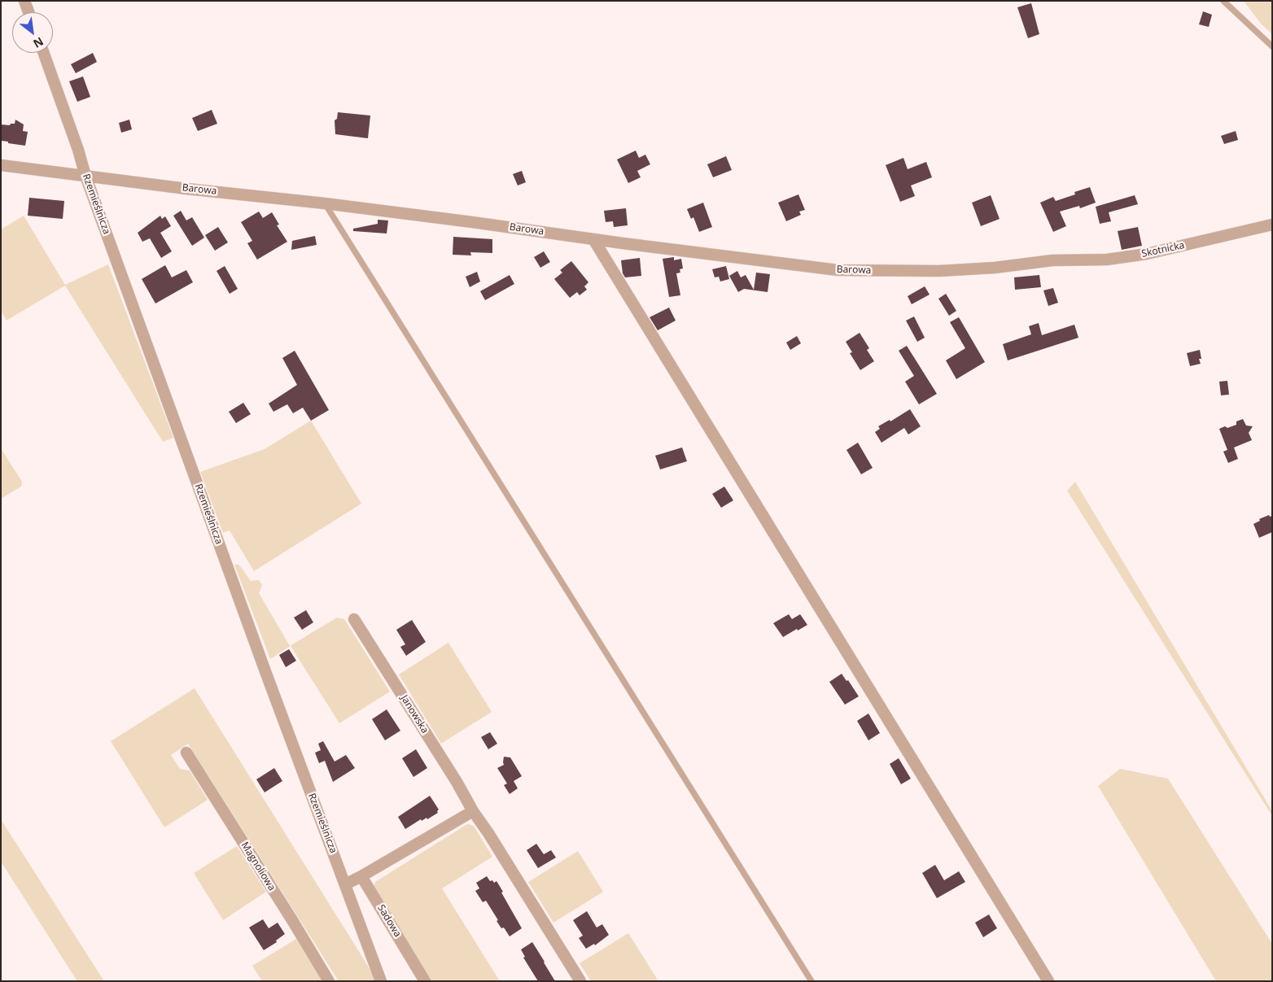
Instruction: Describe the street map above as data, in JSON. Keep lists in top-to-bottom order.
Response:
{
  "streets": {
    "street": [
      "Barowa",
      "Rzemieślnicza",
      "Skotnicka",
      "Janowska",
      "Magnoliowa",
      "Sadowa"
    ]
  },
  "crossings": [
    ["Barowa", "Rzemieślnicza"],
    ["Barowa", "Skotnicka"]
  ],
  "north": "bottom right"
}
